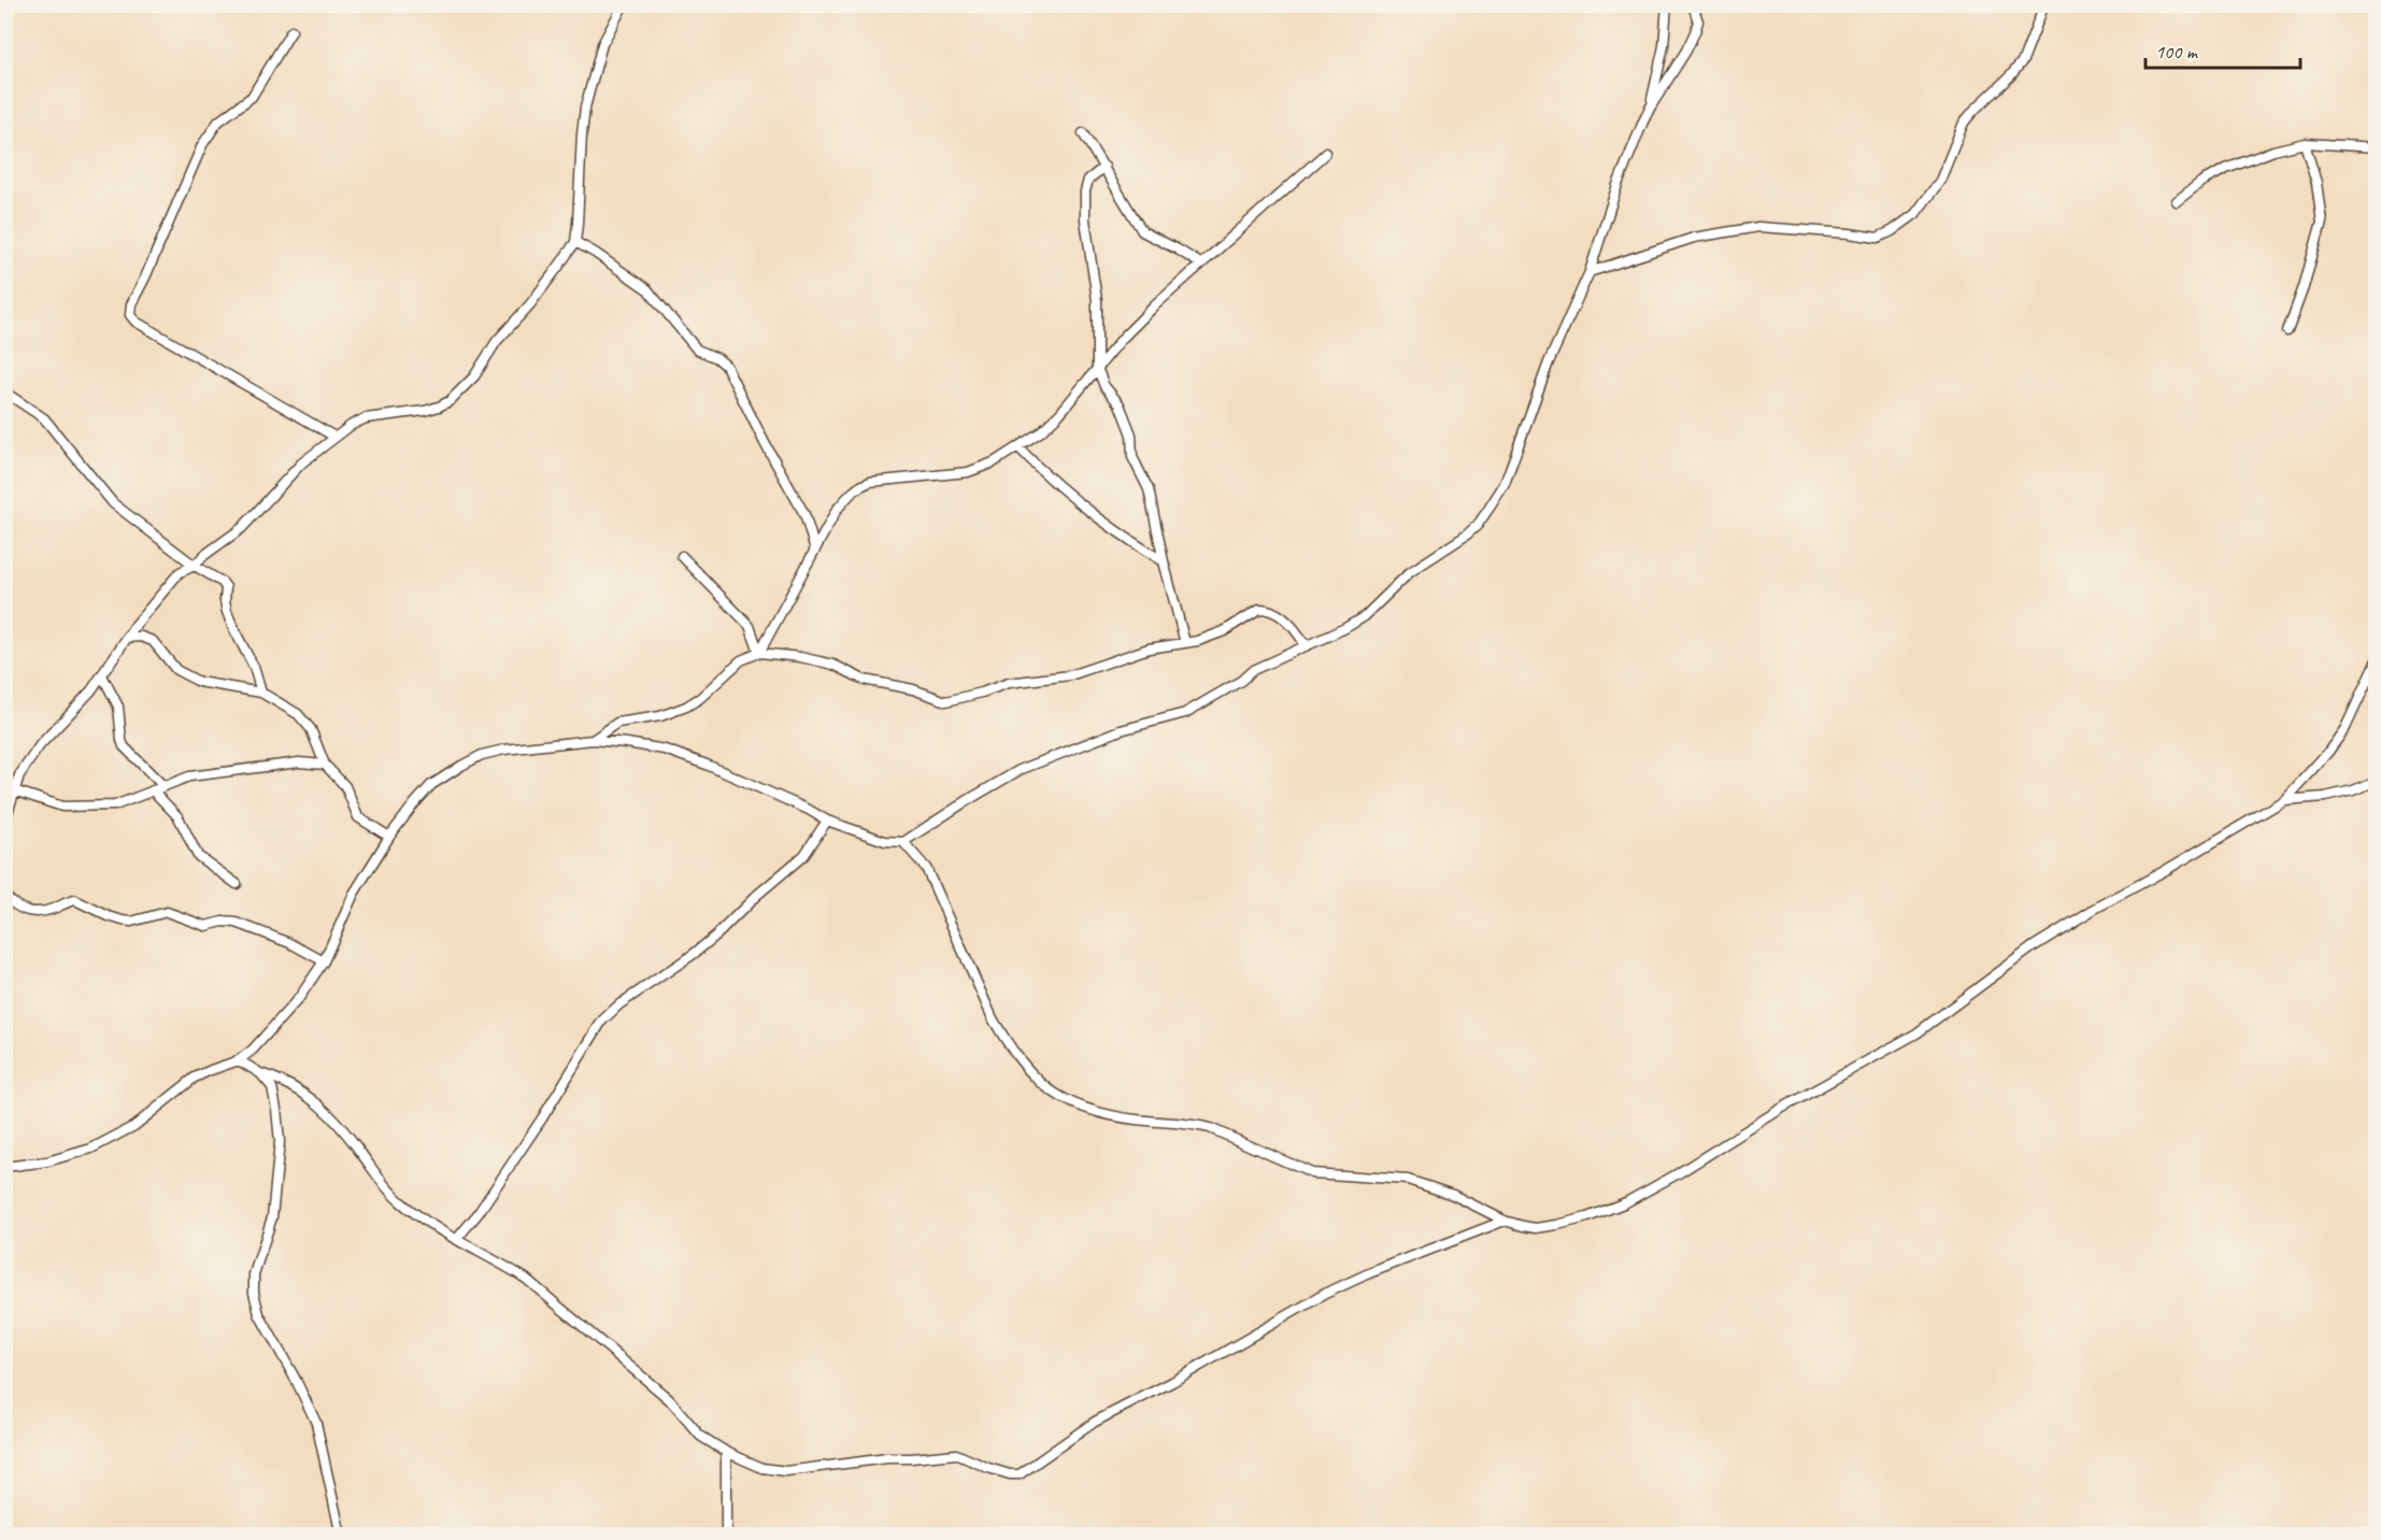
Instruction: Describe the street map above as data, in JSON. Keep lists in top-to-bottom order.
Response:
{
  "scale_bar": "100 m"
}
